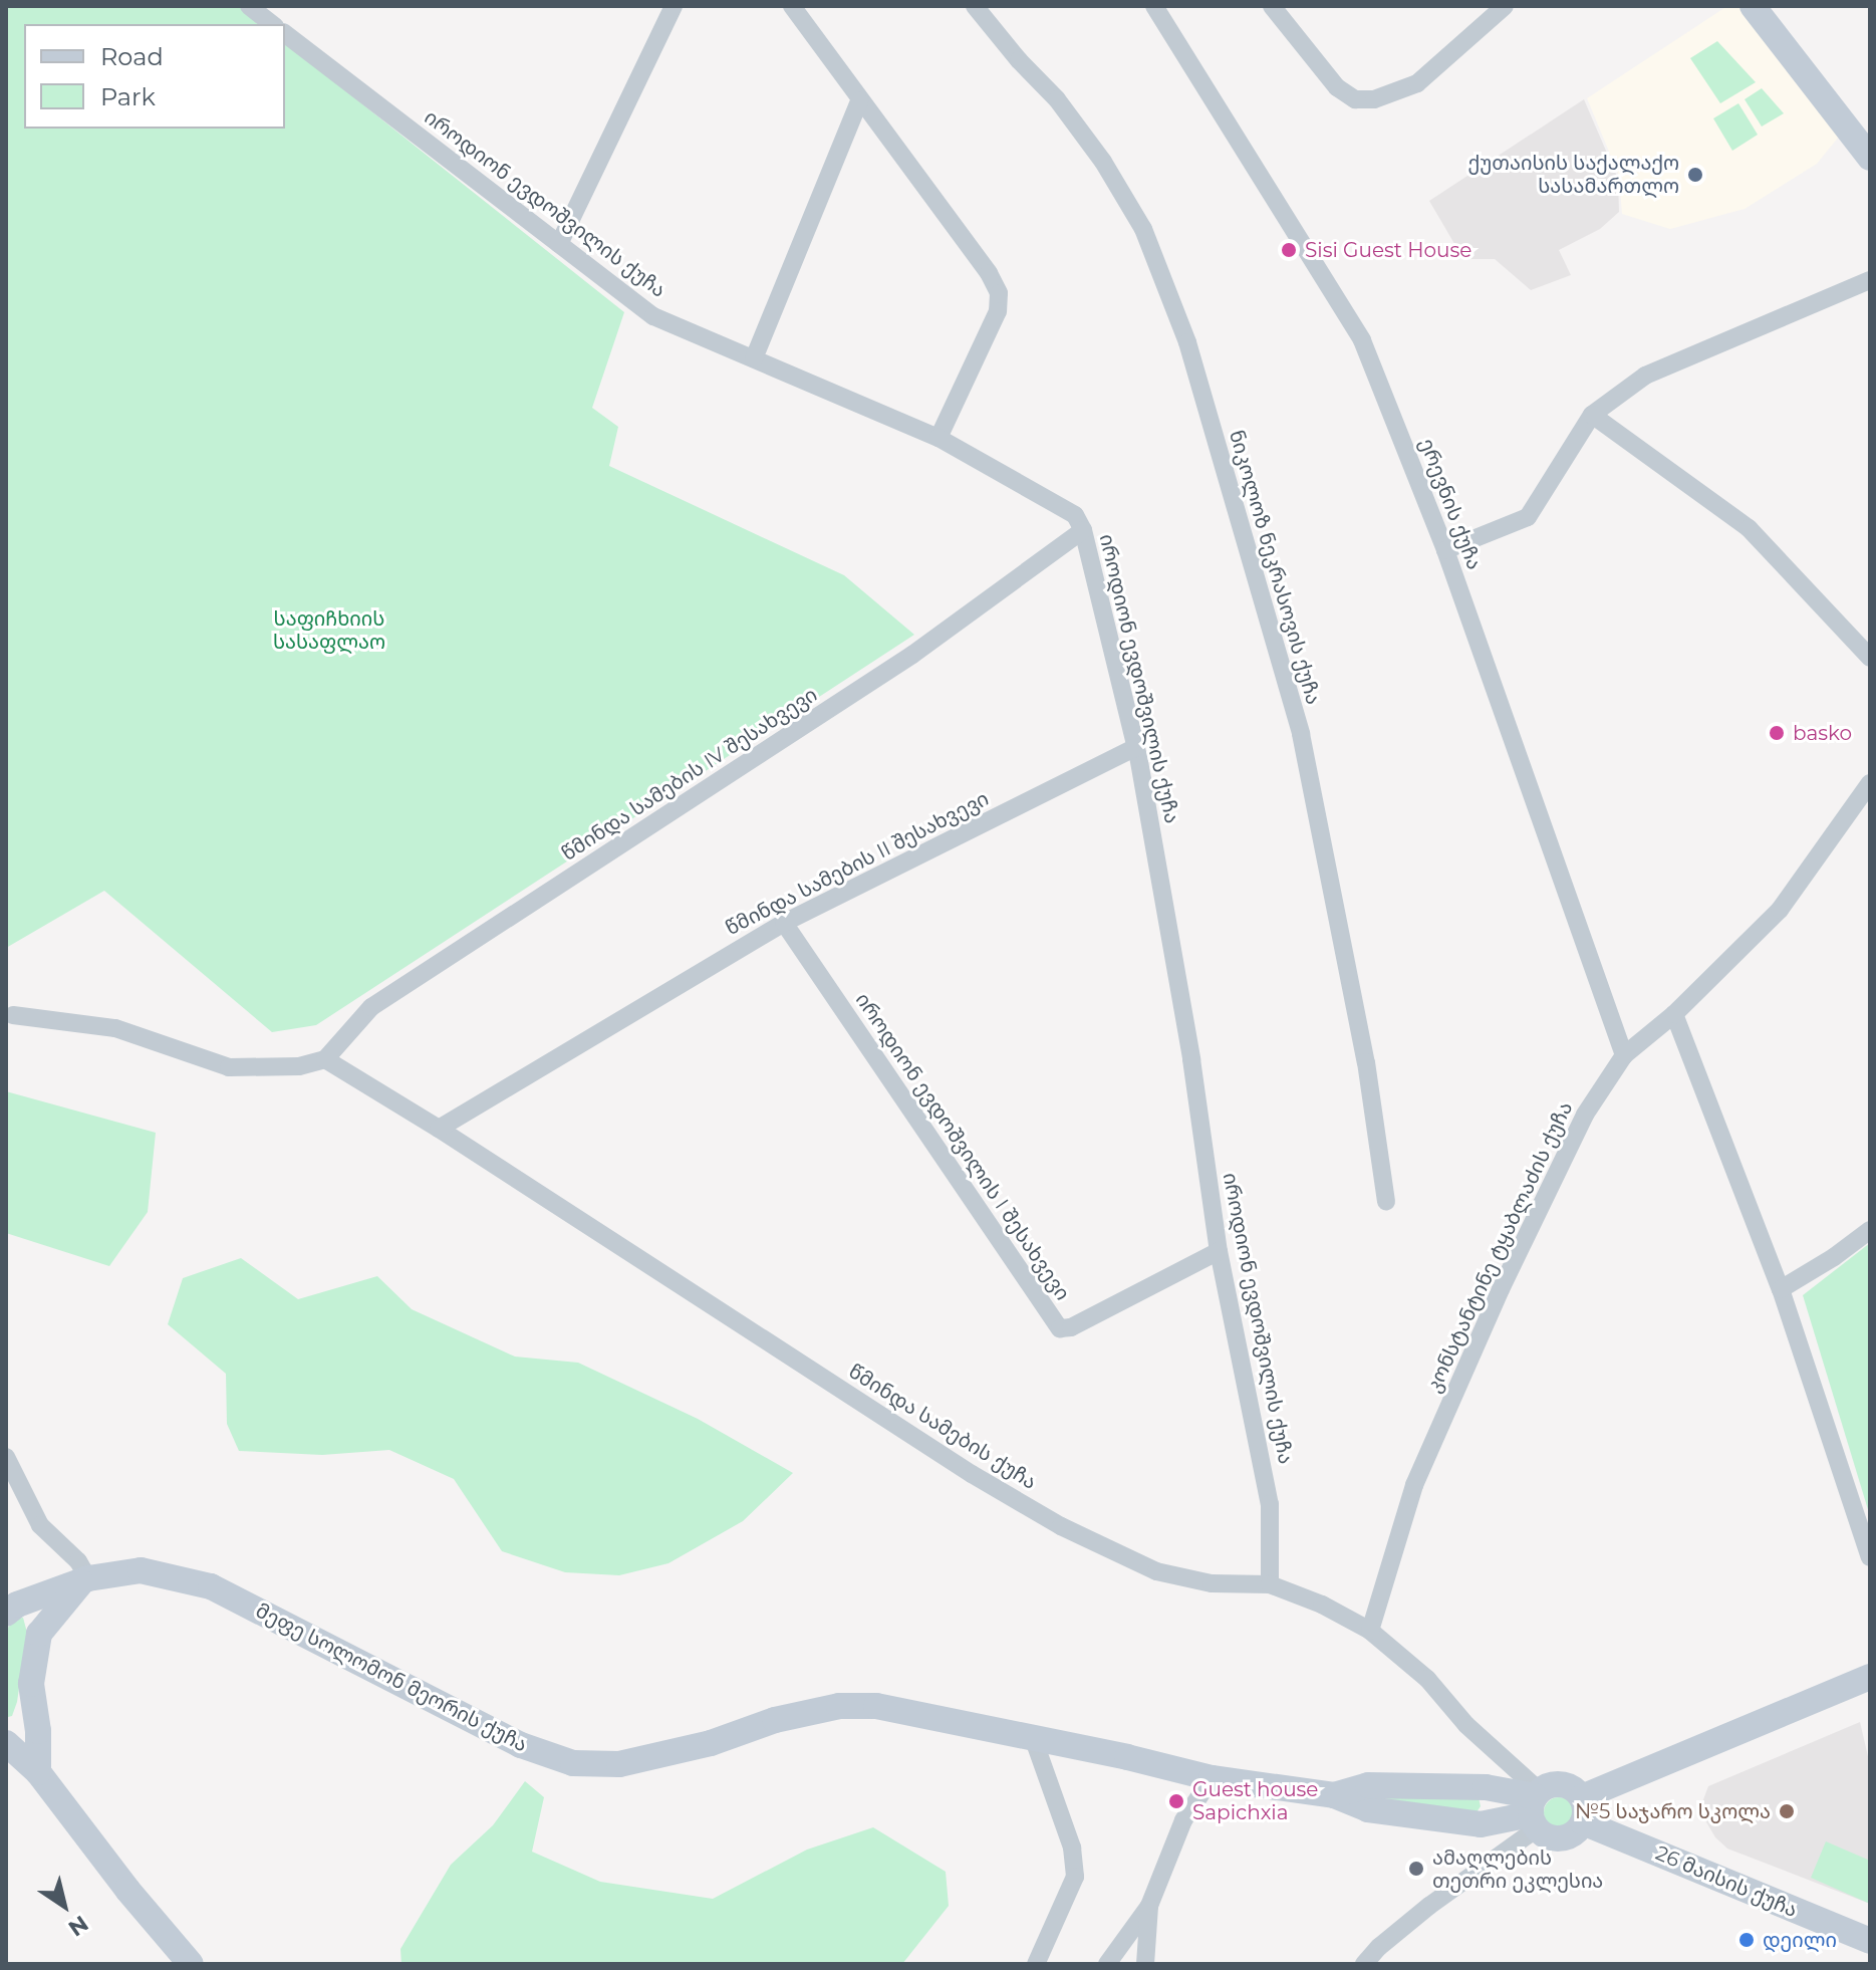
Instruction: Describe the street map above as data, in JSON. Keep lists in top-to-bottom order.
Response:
{
  "streets": {
    "main road": ["მეფე სოლომონ მეორის ქუჩა", "26 მაისის ქუჩა"],
    "street": [
      "იროდიონ ევდოშვილის ქუჩა",
      "ერევნის ქუჩა",
      "ნიკოლოზ ნეკრასოვის ქუჩა",
      "წმინდა სამების IV შესახვევი",
      "წმინდა სამების II შესახვევი",
      "იროდიონ ევდოშვილის I შესახვევი",
      "კონსტანტინე ტყაბლაძის ქუჩა",
      "წმინდა სამების ქუჩა"
    ]
  },
  "crossings": [
    ["იროდიონ ევდოშვილის ქუჩა", "წმინდა სამების IV შესახვევი"],
    ["იროდიონ ევდოშვილის ქუჩა", "წმინდა სამების II შესახვევი"],
    ["იროდიონ ევდოშვილის ქუჩა", "იროდიონ ევდოშვილის I შესახვევი"],
    ["იროდიონ ევდოშვილის ქუჩა", "წმინდა სამების ქუჩა"],
    ["ერევნის ქუჩა", "კონსტანტინე ტყაბლაძის ქუჩა"],
    ["წმინდა სამების IV შესახვევი", "წმინდა სამების ქუჩა"],
    ["წმინდა სამების II შესახვევი", "იროდიონ ევდოშვილის I შესახვევი"],
    ["წმინდა სამების II შესახვევი", "წმინდა სამების ქუჩა"],
    ["კონსტანტინე ტყაბლაძის ქუჩა", "წმინდა სამების ქუჩა"],
    ["წმინდა სამების ქუჩა", "26 მაისის ქუჩა"]
  ],
  "parks": ["საფიჩხიის სასაფლაო"],
  "places": [
    "ქუთაისის საქალაქო სასამართლო",
    "Sisi Guest House",
    "basko",
    "Guest house Sapichxia",
    "№5 საჯარო სკოლა",
    "ამაღლების თეთრი ეკლესია",
    "დეილი"
  ],
  "legend": ["Road", "Park"],
  "north": "bottom right"
}
